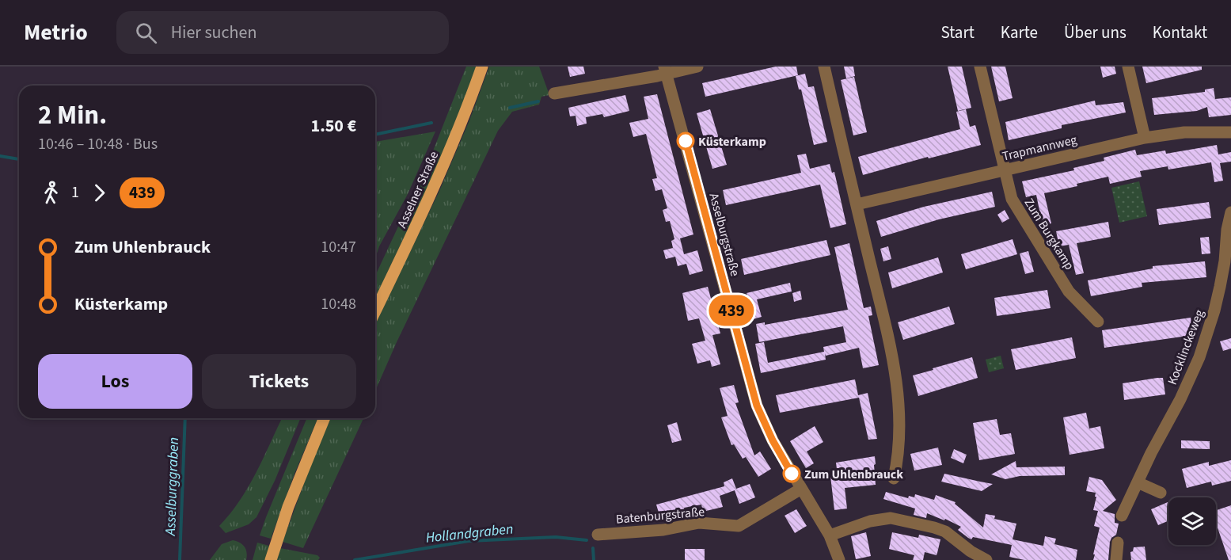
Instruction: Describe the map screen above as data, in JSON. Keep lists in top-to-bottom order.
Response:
{
  "streets": {
    "main road": ["Asselner Straße"],
    "street": [
      "Trapmannweg",
      "Zum Burgkamp",
      "Asselburgstraße",
      "Kocklinckeweg",
      "Batenburgstraße"
    ]
  },
  "crossings": [
    ["Trapmannweg", "Zum Burgkamp"],
    ["Asselburgstraße", "Batenburgstraße"]
  ],
  "water": ["Asselburggraben", "Hollandgraben"],
  "places": ["Küsterkamp", "Zum Uhlenbrauck"],
  "lines": ["bus line 439"],
  "page": {
    "header": "Metrio",
    "search": "Hier suchen",
    "nav": [
      "Start",
      "Karte",
      "Über uns",
      "Kontakt"
    ],
    "on_map": "439",
    "heading": ["2 Min.", "10:46 – 10:48 · Bus", "1.50 €"],
    "legs": ["1", "439"],
    "list": [
      {
        "name": "Zum Uhlenbrauck",
        "value": "10:47"
      },
      {
        "name": "Küsterkamp",
        "value": "10:48"
      }
    ],
    "buttons": ["Los", "Tickets"]
  }
}
